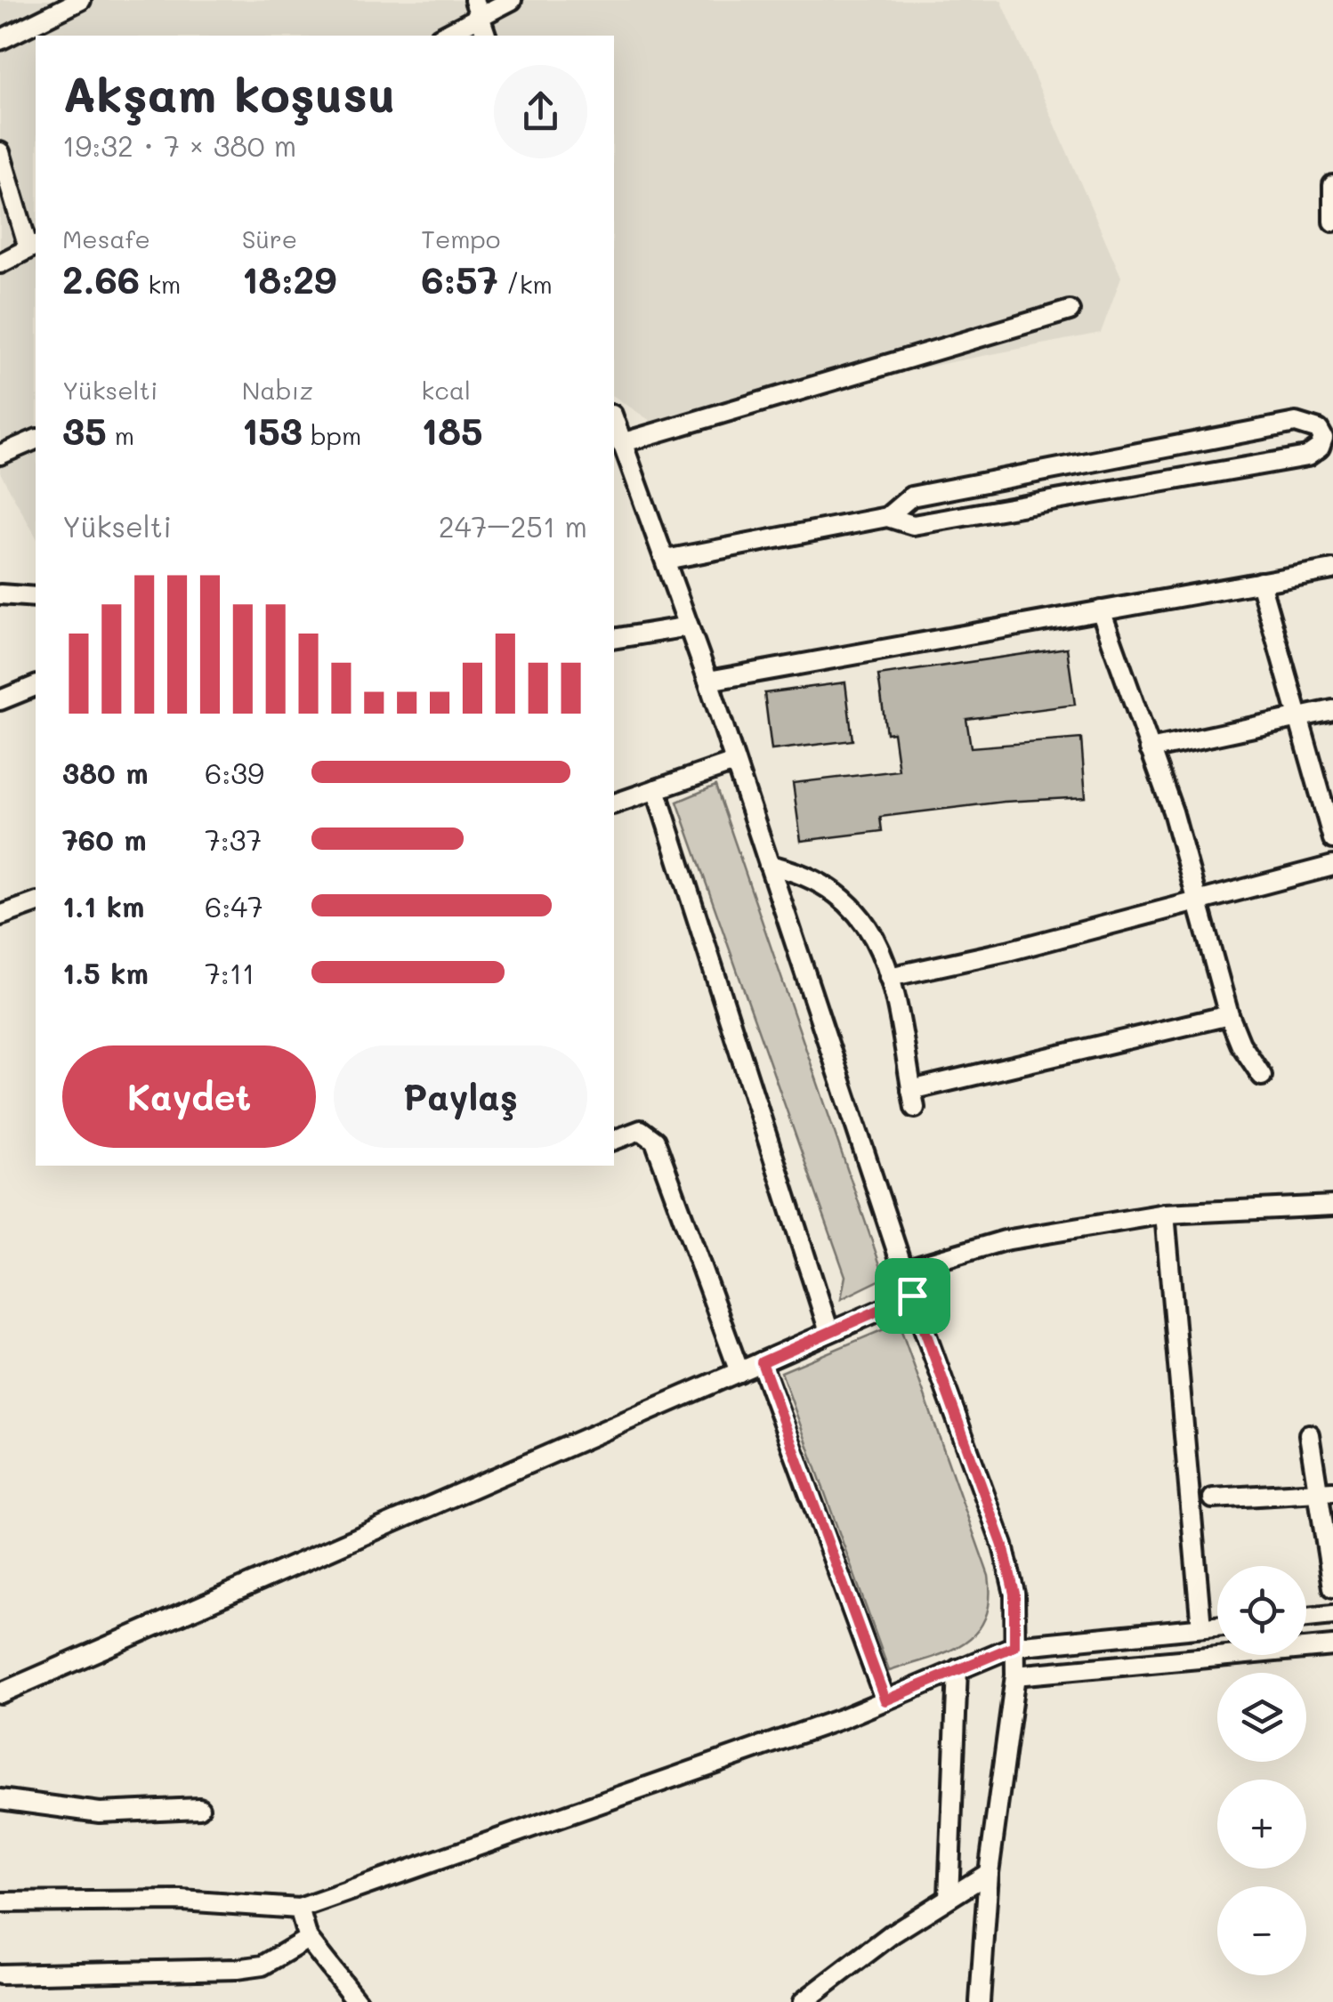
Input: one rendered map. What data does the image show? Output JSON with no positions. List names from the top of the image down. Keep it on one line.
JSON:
{"page":{"heading":["Akşam koşusu","19:32 · 7 × 380 m"],"stats":[["Mesafe","2.66 km"],["Süre","18:29"],["Tempo","6:57 /km"],["Yükselti","35 m"],["Nabız","153 bpm"],["kcal","185"]],"chart":["Yükselti","247–251 m"],"list":[{"name":"380 m","note":"6:39"},{"name":"760 m","note":"7:37"},{"name":"1.1 km","note":"6:47"},{"name":"1.5 km","note":"7:11"}],"buttons":["Kaydet","Paylaş"],"map_buttons":["+","−"]}}
